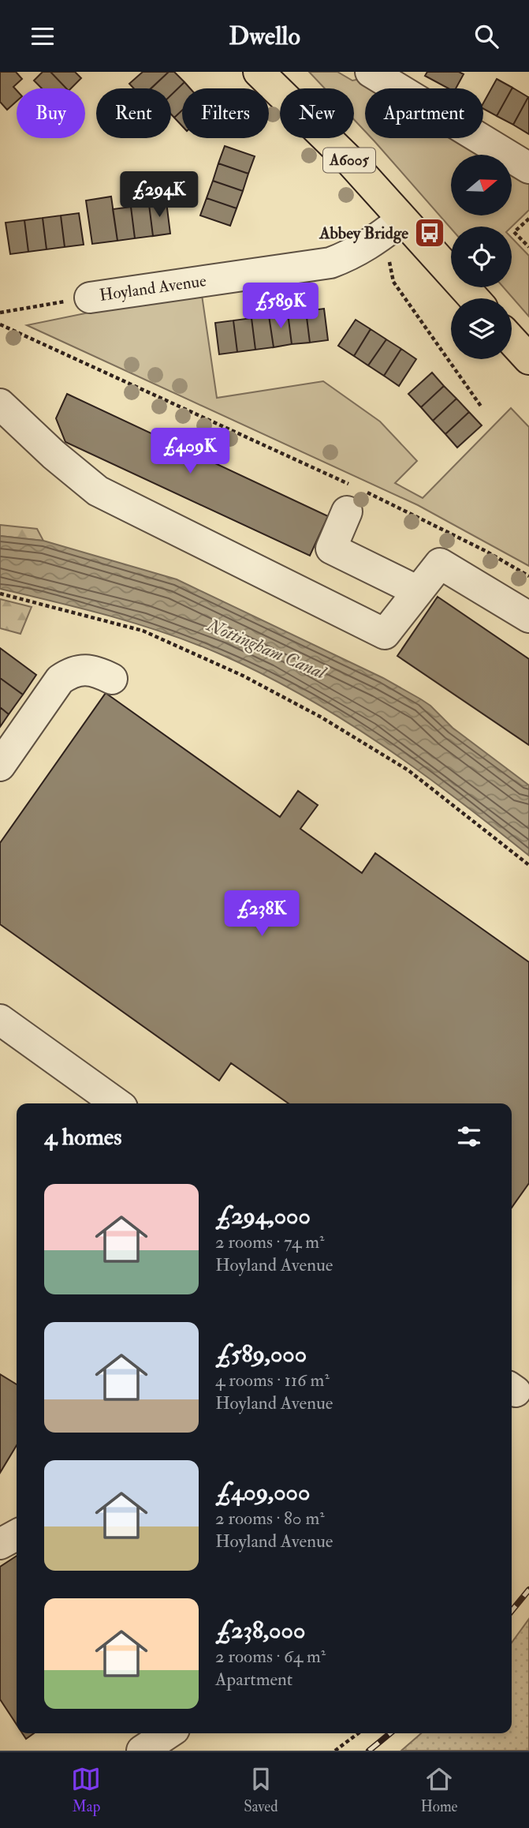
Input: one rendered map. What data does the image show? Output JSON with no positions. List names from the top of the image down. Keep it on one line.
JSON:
{"streets":{"main road":["A6005"],"street":["Hoyland Avenue"]},"crossings":[["A6005","Hoyland Avenue"]],"water":["Nottingham Canal"],"places":{"bus stop":["Abbey Bridge"]},"north":"right","page":{"header":"Dwello","chip":["Buy","Rent","Filters","New","Apartment"],"price":["£294K","£589K","£409K","£238K"],"heading":"4 homes","list":[{"name":"£294,000","note":"2 rooms · 74 m² · Hoyland Avenue"},{"name":"£589,000","note":"4 rooms · 116 m² · Hoyland Avenue"},{"name":"£409,000","note":"2 rooms · 80 m² · Hoyland Avenue"},{"name":"£238,000","note":"2 rooms · 64 m² · Apartment"}],"tabs":["Map","Saved","Home"]}}
